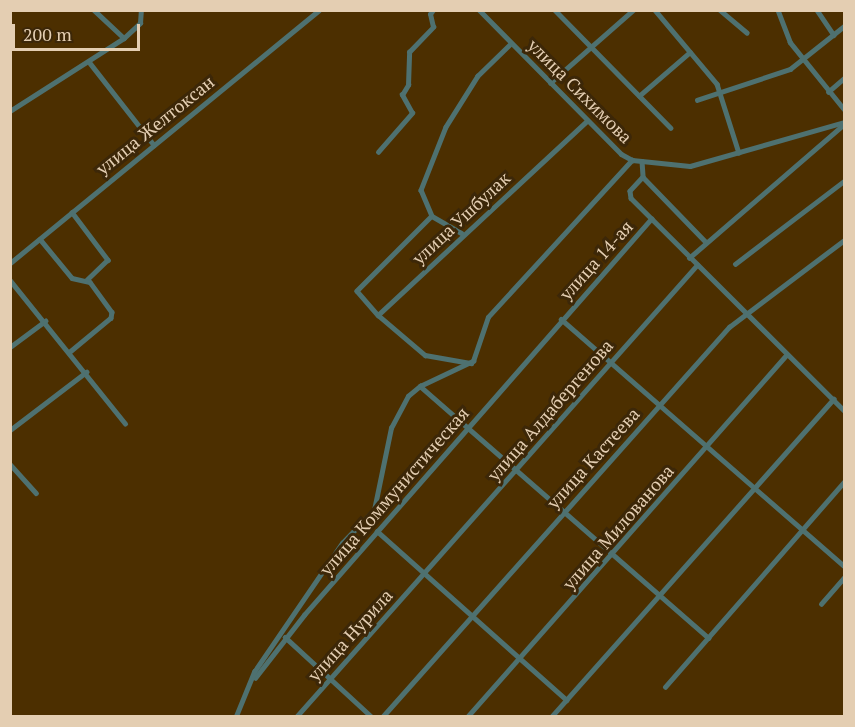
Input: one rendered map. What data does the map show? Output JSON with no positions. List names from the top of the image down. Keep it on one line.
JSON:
{"streets":{"street":["улица Сихимова","улица Желтоксан","улица Ушбулак","улица 14-ая","улица Алдабергенова","улица Кастеева","улица Коммунистическая","улица Милованова","улица Нурила"]},"crossings":[["улица Сихимова","улица Ушбулак"],["улица 14-ая","улица Коммунистическая"],["улица Алдабергенова","улица Нурила"]],"scale_bar":"200 m"}
